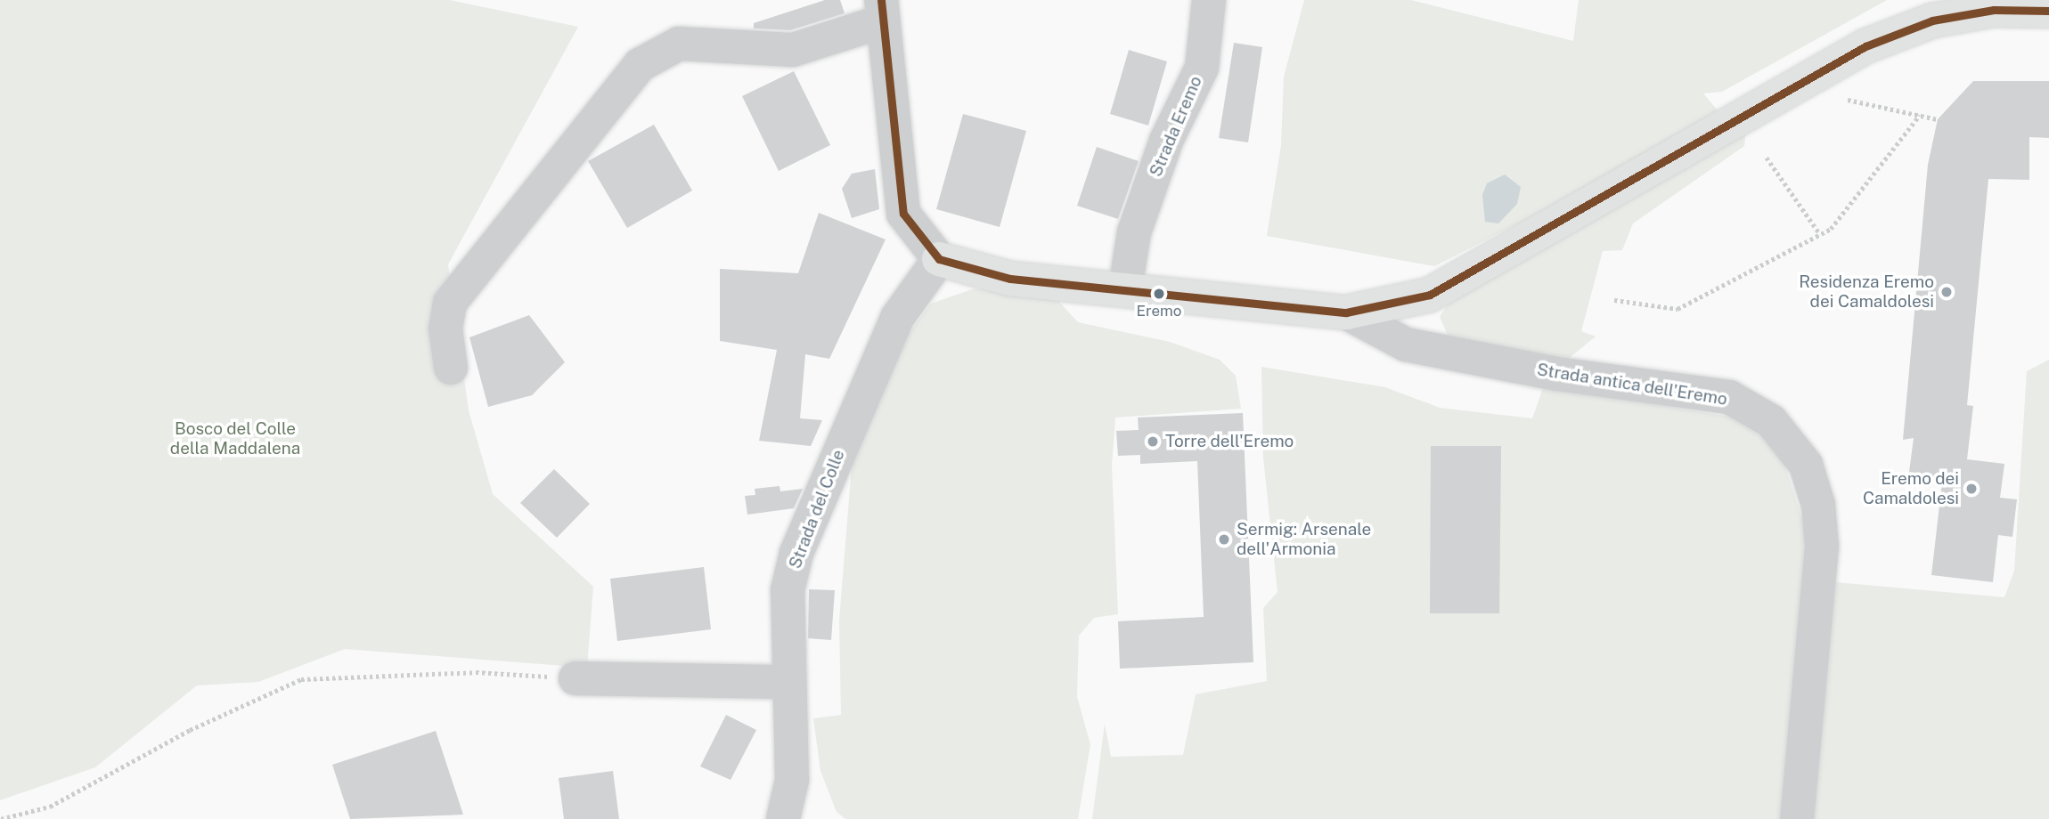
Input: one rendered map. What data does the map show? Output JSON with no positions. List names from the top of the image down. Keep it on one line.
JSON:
{"streets":{"street":["Strada Eremo","Strada antica dell'Eremo","Strada del Colle"]},"parks":["Bosco del Colle della Maddalena"],"places":["Residenza Eremo dei Camaldolesi","Eremo","Torre dell'Eremo","Eremo dei Camaldolesi","Sermig: Arsenale dell'Armonia"]}
